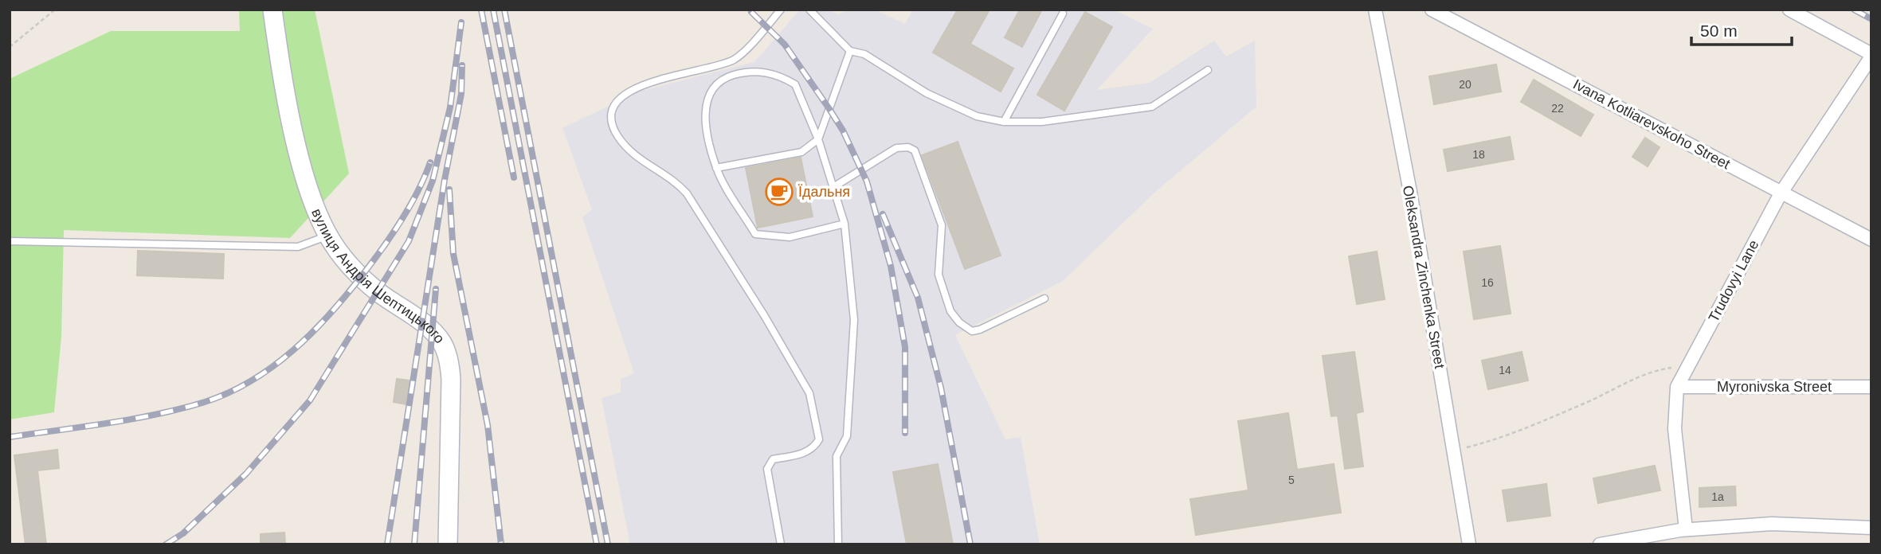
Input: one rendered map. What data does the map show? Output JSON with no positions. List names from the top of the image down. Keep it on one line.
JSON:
{"streets":{"main road":["вулиця Андрія Шептицького"],"street":["Ivana Kotliarevskoho Street","Oleksandra Zinchenka Street","Trudovyi Lane","Myronivska Street"]},"crossings":[["Ivana Kotliarevskoho Street","Trudovyi Lane"],["Trudovyi Lane","Myronivska Street"]],"places":{"cafe":["Їдальня"]},"house_numbers":["20","22","18","16","14","5","1а"],"scale_bar":"50 m"}
